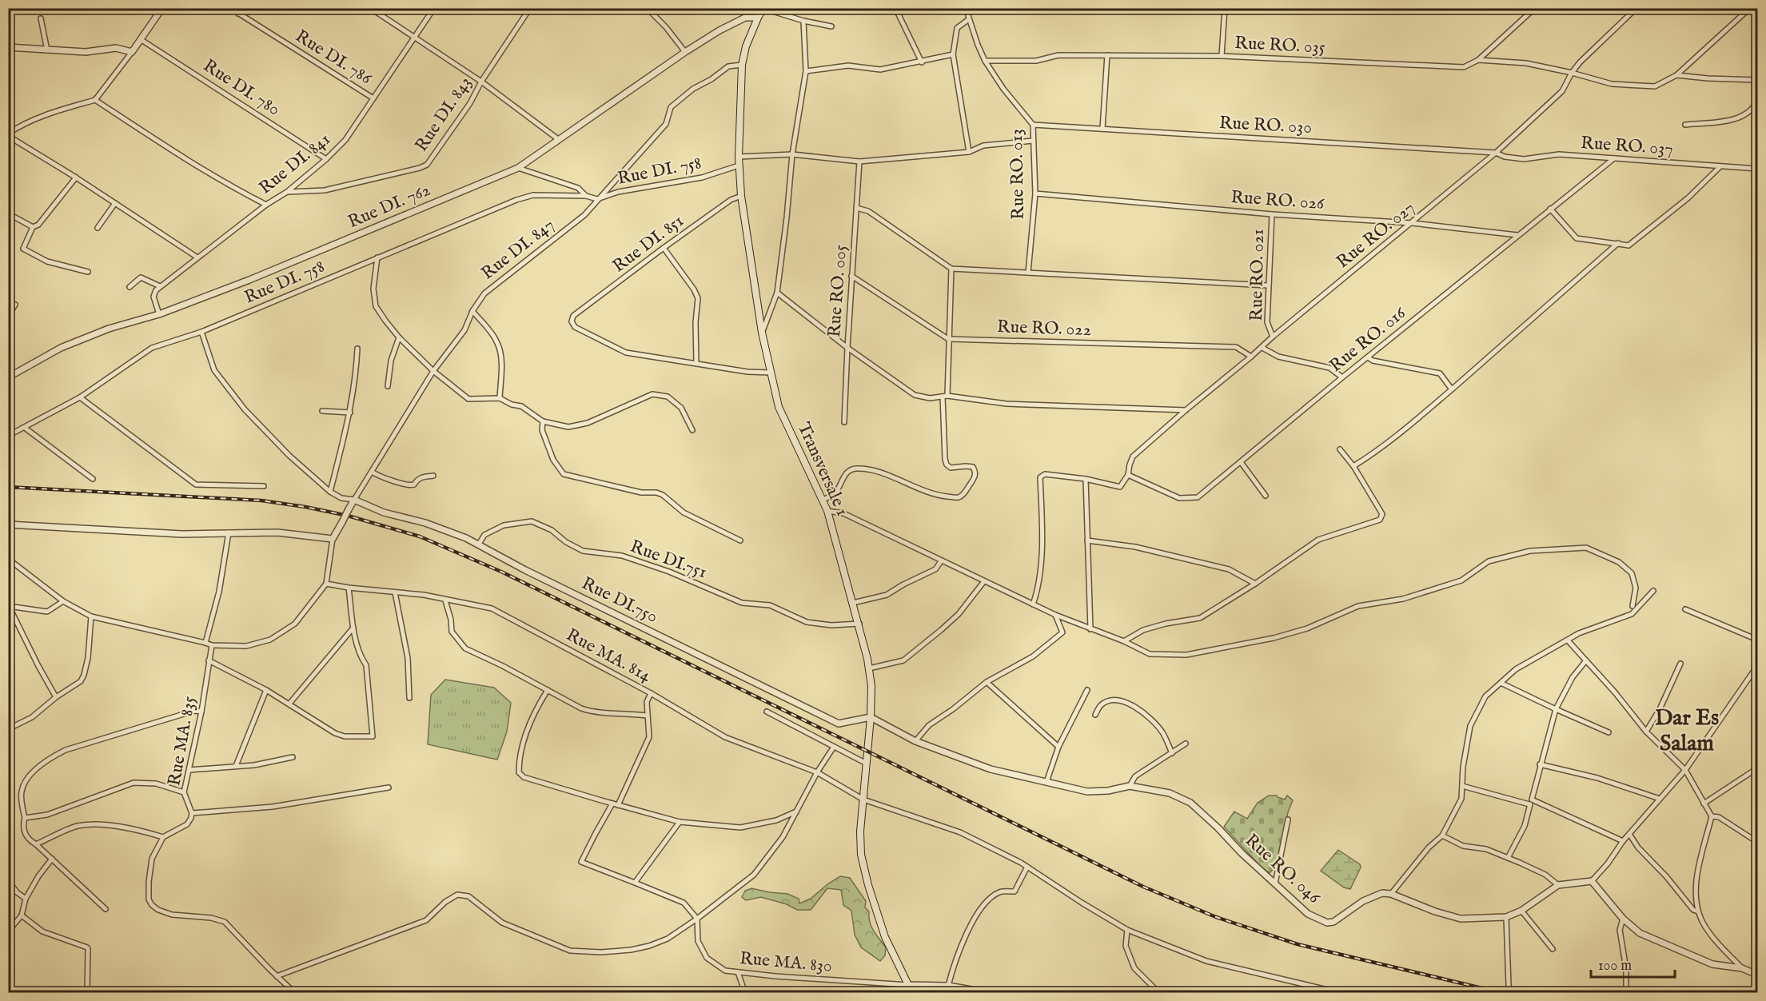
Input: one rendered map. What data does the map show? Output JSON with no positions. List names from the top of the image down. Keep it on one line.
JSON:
{"streets":{"main road":["Transversale 1"],"street":["Rue RO. 035","Rue DI. 786","Rue DI. 780","Rue DI. 843","Rue RO. 030","Rue RO. 037","Rue DI. 841","Rue DI. 758","Rue RO. 013","Rue RO. 026","Rue DI. 762","Rue RO. 027","Rue DI. 851","Rue DI. 847","Rue RO. 021","Rue RO. 005","Rue RO. 022","Rue RO. 016","Rue DI.751","Rue DI.750","Rue MA. 814","Rue MA. 835","Rue RO. 046","Rue MA. 830"]},"crossings":[["Rue RO. 035","Rue RO. 013"],["Rue RO. 035","Rue RO. 027"],["Rue DI. 786","Rue DI. 841"],["Rue DI. 780","Rue DI. 841"],["Rue DI. 843","Rue DI. 841"],["Rue RO. 030","Rue RO. 037"],["Rue RO. 030","Rue RO. 013"],["Rue RO. 030","Rue RO. 027"],["Rue RO. 037","Rue RO. 027"],["Rue RO. 037","Rue RO. 016"],["Rue DI. 758","Rue DI. 762"],["Rue DI. 758","Rue DI. 847"],["Rue DI. 758","Transversale 1"],["Rue RO. 013","Rue RO. 026"],["Rue RO. 026","Rue RO. 027"],["Rue RO. 026","Rue RO. 021"],["Rue RO. 026","Rue RO. 016"],["Rue DI. 762","Transversale 1"],["Rue RO. 027","Rue RO. 021"],["Rue RO. 027","Rue RO. 022"],["Rue RO. 027","Rue RO. 016"],["Rue DI. 851","Transversale 1"],["Rue DI. 847","Transversale 1"],["Rue DI. 847","Rue DI.750"],["Transversale 1","Rue DI.751"],["Transversale 1","Rue DI.750"],["Transversale 1","Rue MA. 814"],["Transversale 1","Rue RO. 046"],["Transversale 1","Rue MA. 830"],["Rue DI.751","Rue DI.750"],["Rue DI.750","Rue RO. 046"]],"districts":["Dar Es Salam"],"scale_bar":"100 m"}
